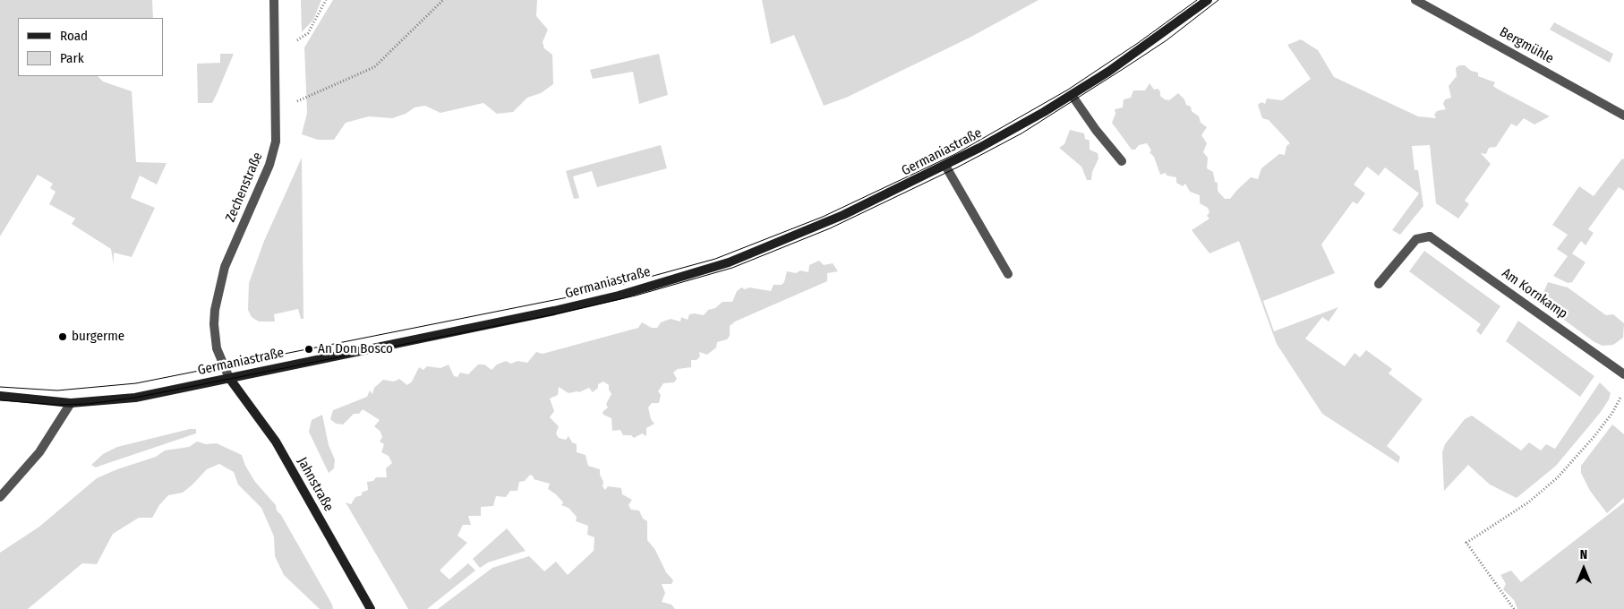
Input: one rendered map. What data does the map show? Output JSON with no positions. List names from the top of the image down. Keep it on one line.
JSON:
{"streets":{"main road":["Germaniastraße","Jahnstraße"],"street":["Bergmühle","Zechenstraße","Am Kornkamp"]},"crossings":[["Germaniastraße","Zechenstraße"],["Germaniastraße","Jahnstraße"],["Zechenstraße","Jahnstraße"]],"places":["burgerme","An Don Bosco"],"legend":["Road","Park"],"north":"top"}
